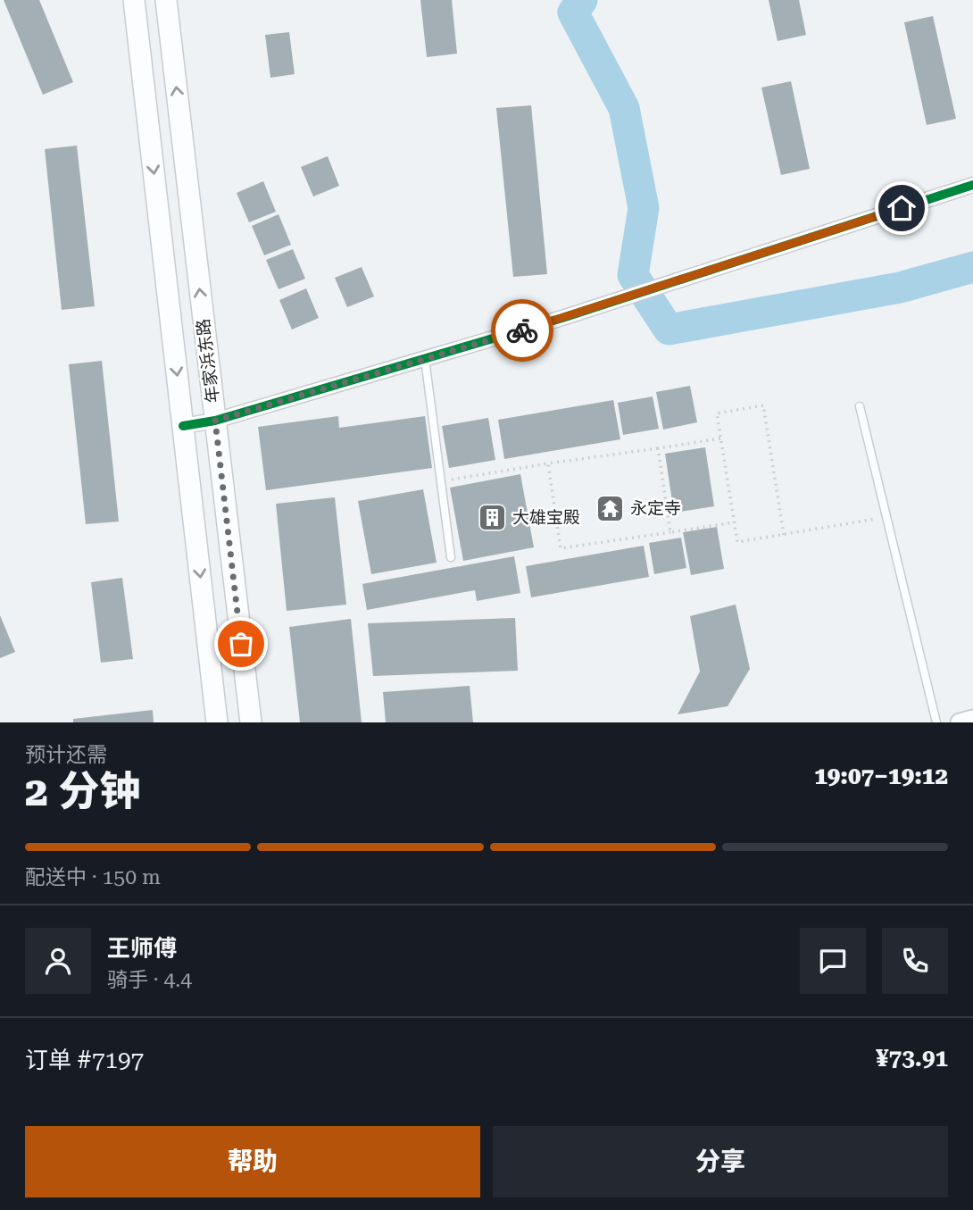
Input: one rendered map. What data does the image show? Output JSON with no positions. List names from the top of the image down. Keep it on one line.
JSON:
{"streets":{"main road":["年家浜东路"]},"places":{"temple":["永定寺"],"building":["大雄宝殿"]},"page":{"heading":["2 分钟","预计还需","19:07–19:12"],"panel":["王师傅","骑手 · 4.4","订单 #7197","¥73.91"],"bar":"配送中 · 150 m","buttons":["帮助","分享"]}}
